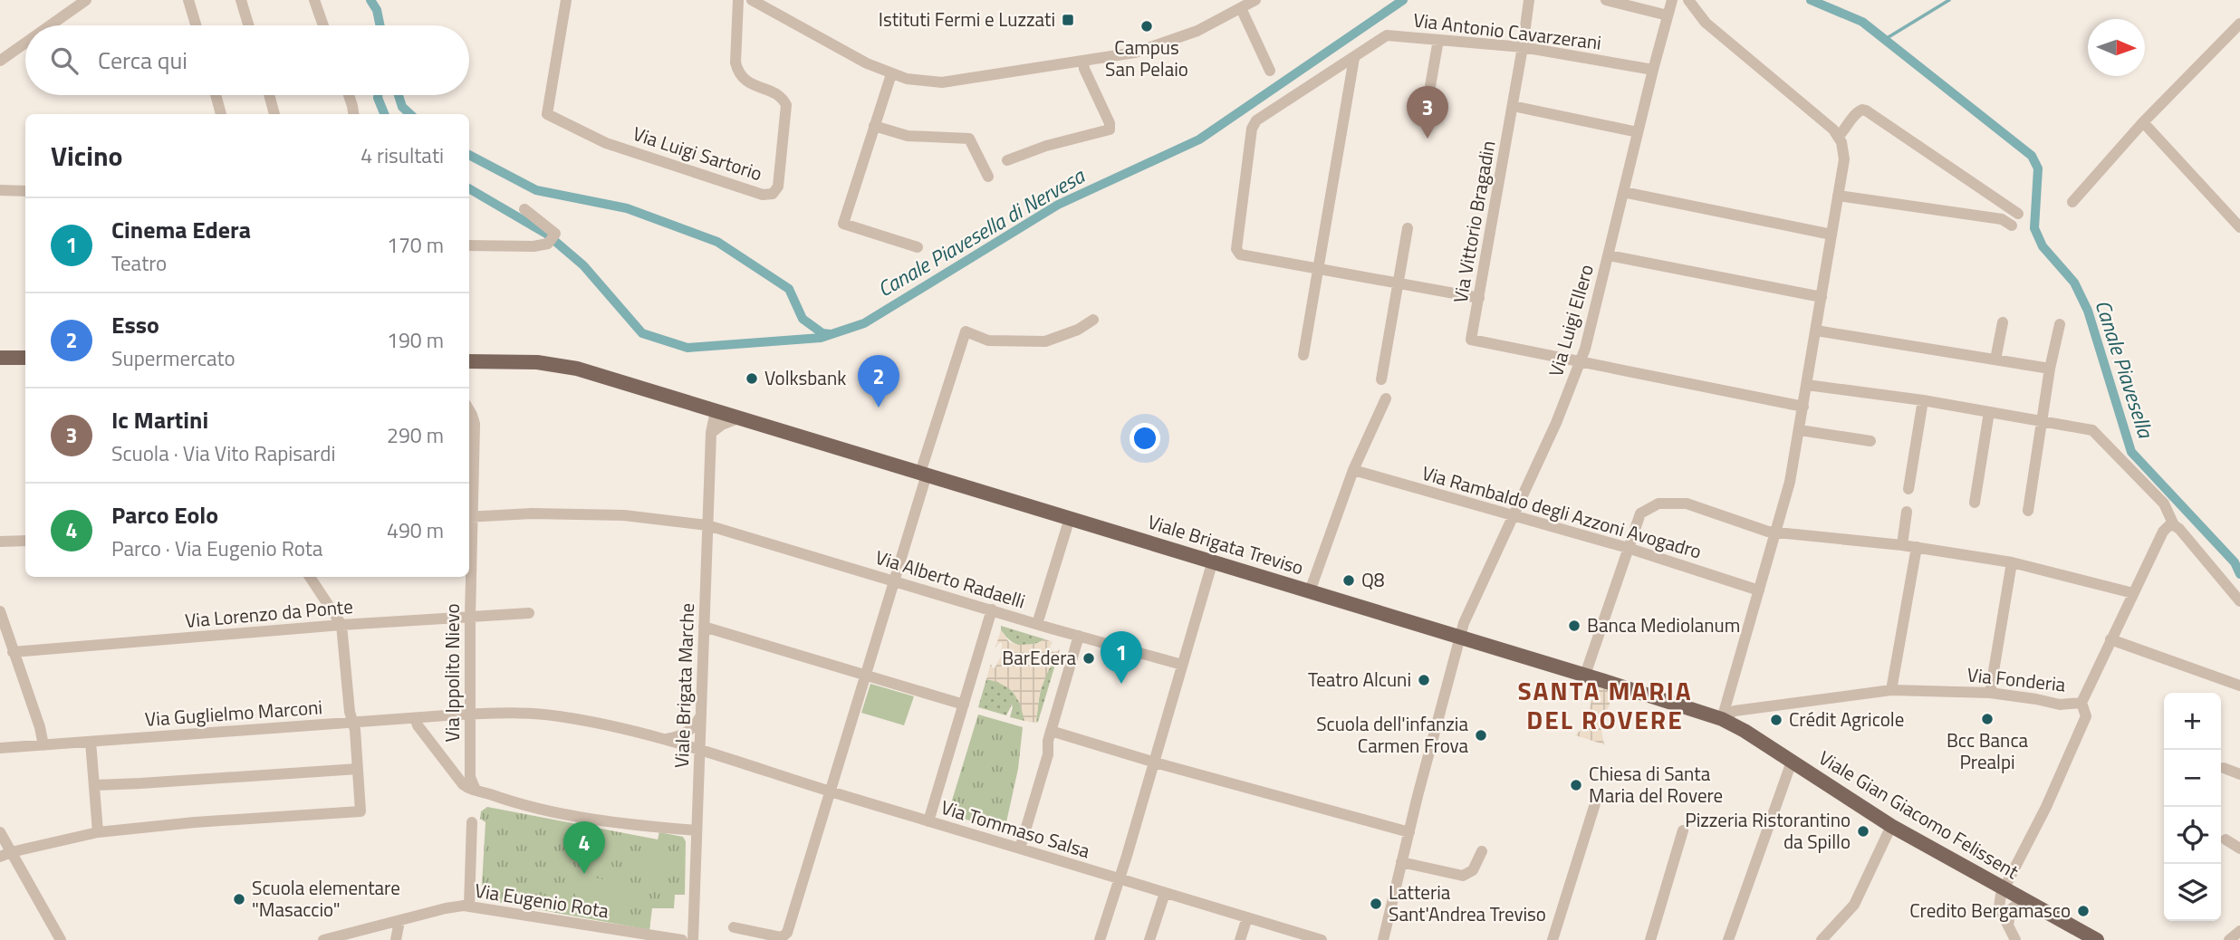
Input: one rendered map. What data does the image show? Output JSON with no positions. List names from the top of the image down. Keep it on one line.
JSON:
{"streets":{"main road":["Viale Brigata Treviso","Viale Gian Giacomo Felissent"],"street":["Via Antonio Cavarzerani","Via Luigi Sartorio","Via Vittorio Bragadin","Via Luigi Ellero","Via Rambaldo degli Azzoni Avogadro","Via Alberto Radaelli","Via Lorenzo da Ponte","Via Ippolito Nievo","Via Fonderia","Viale Brigata Marche","Via Guglielmo Marconi","Via Tommaso Salsa","Via Eugenio Rota"]},"crossings":[["Via Antonio Cavarzerani","Via Vittorio Bragadin"],["Via Antonio Cavarzerani","Via Luigi Ellero"],["Via Vittorio Bragadin","Via Luigi Ellero"],["Via Luigi Ellero","Via Rambaldo degli Azzoni Avogadro"],["Via Luigi Ellero","Viale Brigata Treviso"],["Viale Brigata Treviso","Via Fonderia"],["Viale Brigata Treviso","Viale Brigata Marche"],["Viale Brigata Treviso","Viale Gian Giacomo Felissent"],["Via Alberto Radaelli","Viale Brigata Marche"],["Via Lorenzo da Ponte","Via Ippolito Nievo"],["Via Ippolito Nievo","Via Guglielmo Marconi"],["Via Fonderia","Viale Gian Giacomo Felissent"],["Viale Brigata Marche","Via Tommaso Salsa"],["Via Guglielmo Marconi","Via Tommaso Salsa"]],"districts":["SANTA MARIA DEL ROVERE"],"water":["Canale Piavesella di Nervesa","Canale Piavesella"],"places":{"transit":["Istituti Fermi e Luzzati"],"other":["Campus San Pelaio","Volksbank","Q8","Banca Mediolanum","BarEdera","Teatro Alcuni","Bcc Banca Prealpi","Crédit Agricole","Scuola dell'infanzia Carmen Frova","Chiesa di Santa Maria del Rovere","Pizzeria Ristorantino da Spillo","Scuola elementare \"Masaccio\"","Latteria Sant'Andrea Treviso","Credito Bergamasco"]},"north":"right","page":{"search":"Cerca qui","pins":["3","2","1","4"],"heading":["Vicino","4 risultati"],"list":[{"mark":"1","name":"Cinema Edera","note":"Teatro","value":"170 m"},{"mark":"2","name":"Esso","note":"Supermercato","value":"190 m"},{"mark":"3","name":"Ic Martini","note":"Scuola · Via Vito Rapisardi","value":"290 m"},{"mark":"4","name":"Parco Eolo","note":"Parco · Via Eugenio Rota","value":"490 m"}],"map_buttons":["+","−"]}}
